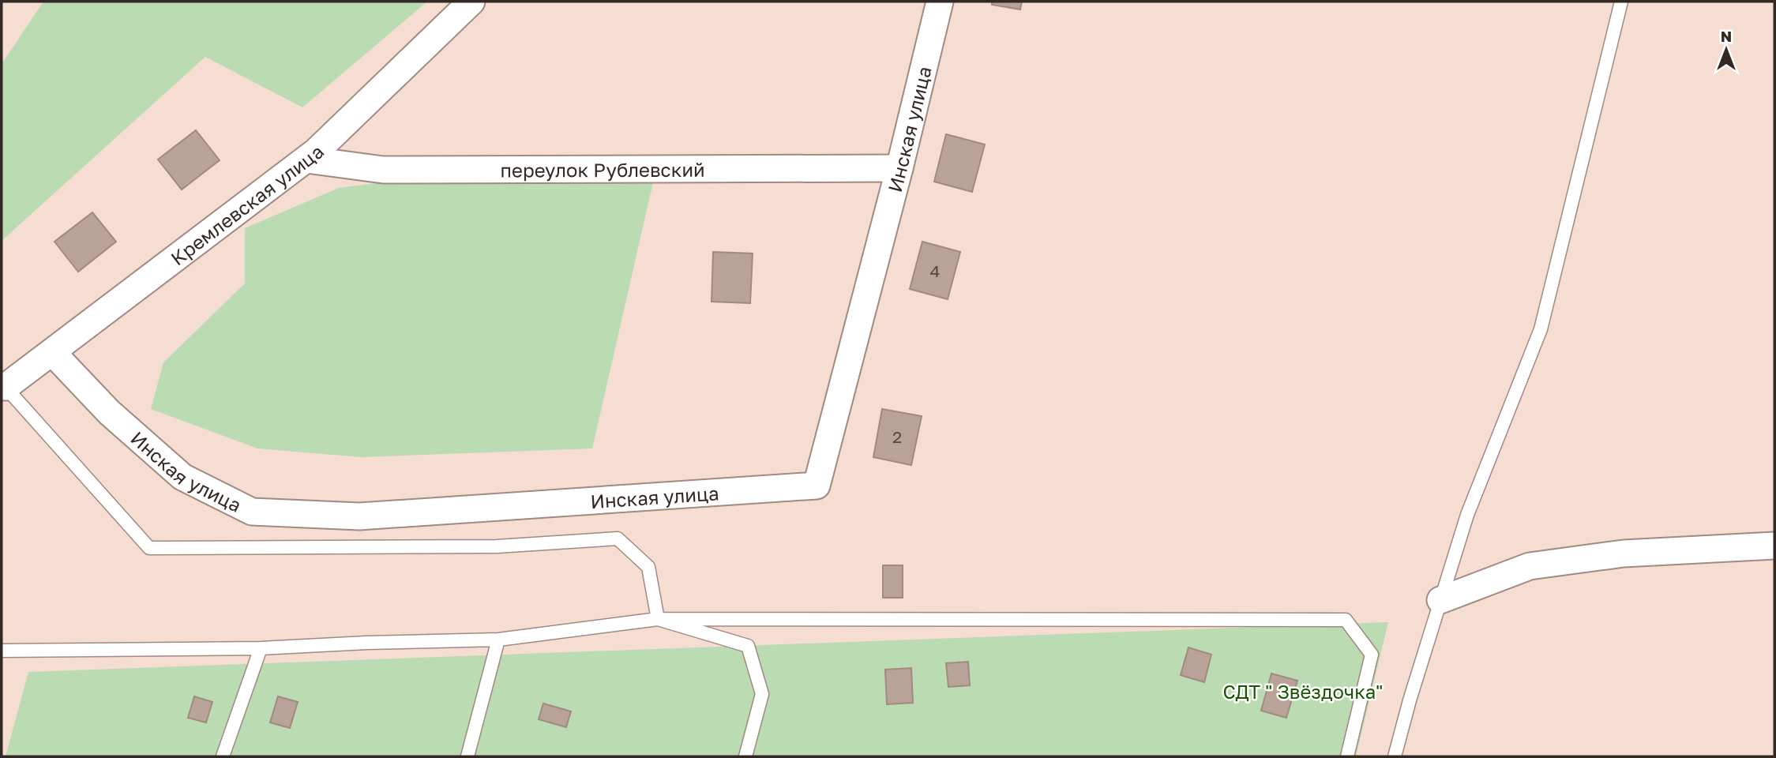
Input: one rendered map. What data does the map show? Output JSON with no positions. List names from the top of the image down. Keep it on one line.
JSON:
{"streets":{"street":["Инская улица","переулок Рублевский","Кремлевская улица"]},"crossings":[["Инская улица","переулок Рублевский"],["Инская улица","Кремлевская улица"],["переулок Рублевский","Кремлевская улица"]],"parks":["СДТ \" Звёздочка\""],"house_numbers":["4","2"],"north":"top"}
